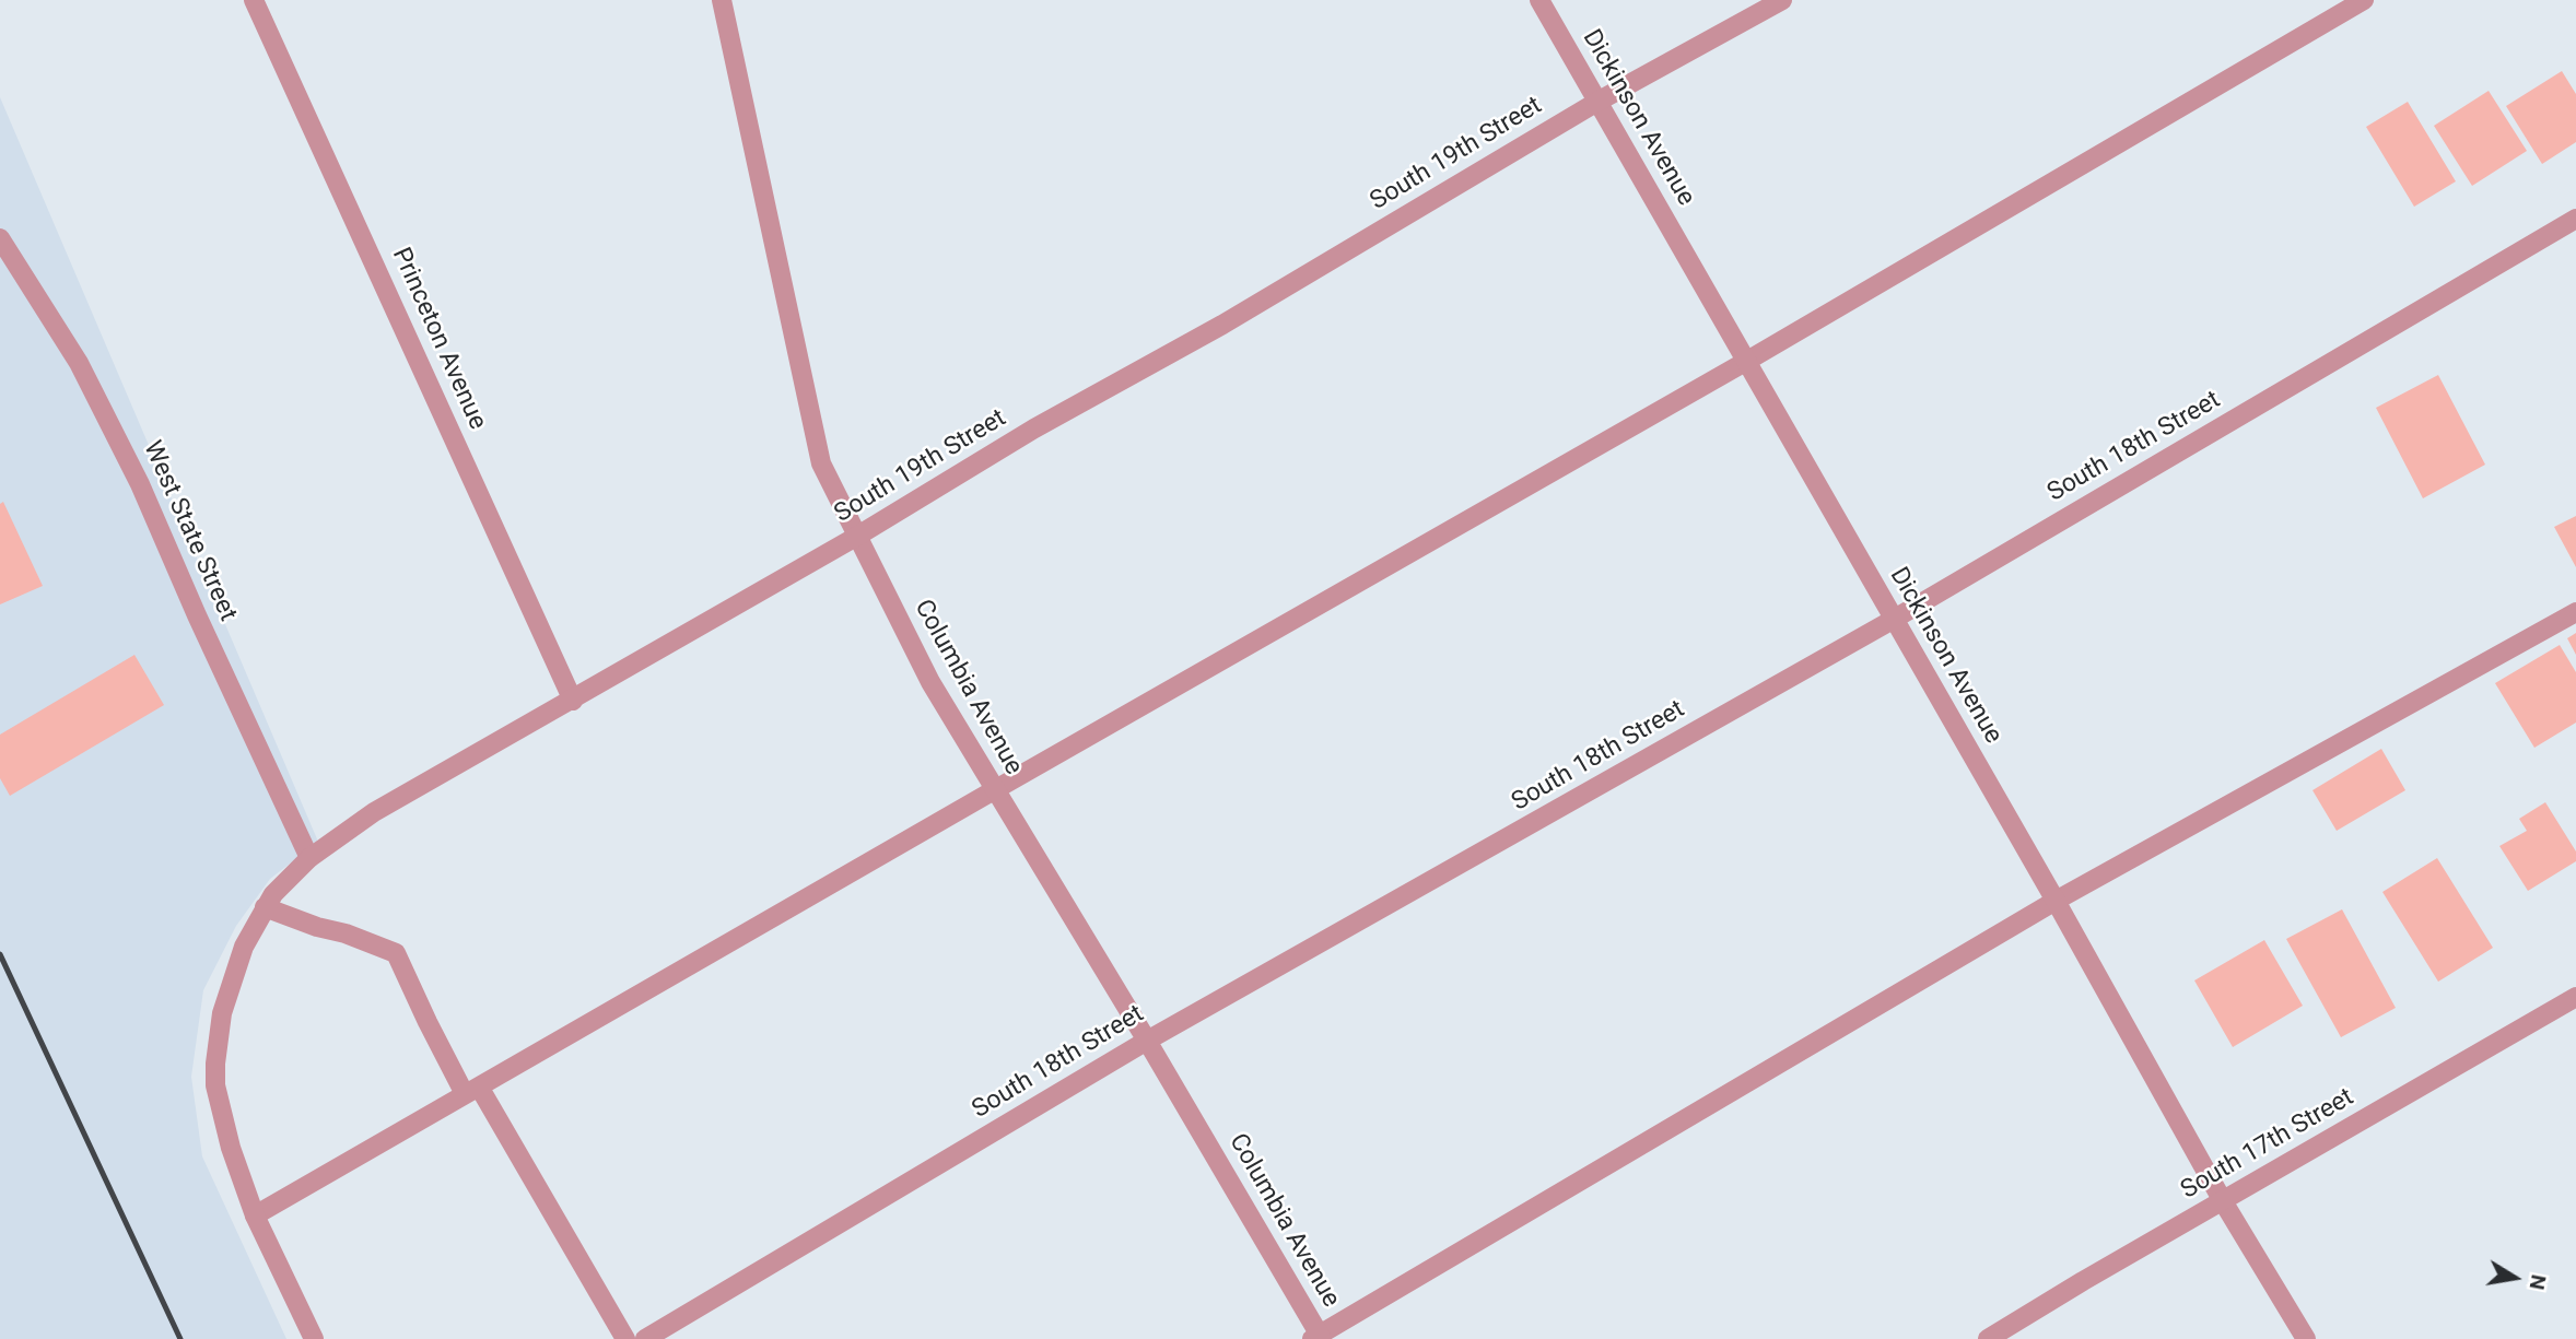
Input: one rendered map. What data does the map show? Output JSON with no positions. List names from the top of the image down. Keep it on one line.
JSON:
{"streets":{"street":["Dickinson Avenue","South 19th Street","Princeton Avenue","South 18th Street","West State Street","Columbia Avenue","South 17th Street"]},"crossings":[["Dickinson Avenue","South 19th Street"],["Dickinson Avenue","South 18th Street"],["Dickinson Avenue","South 17th Street"],["South 19th Street","Princeton Avenue"],["South 19th Street","West State Street"],["South 19th Street","Columbia Avenue"],["South 18th Street","Columbia Avenue"]],"north":"right"}
